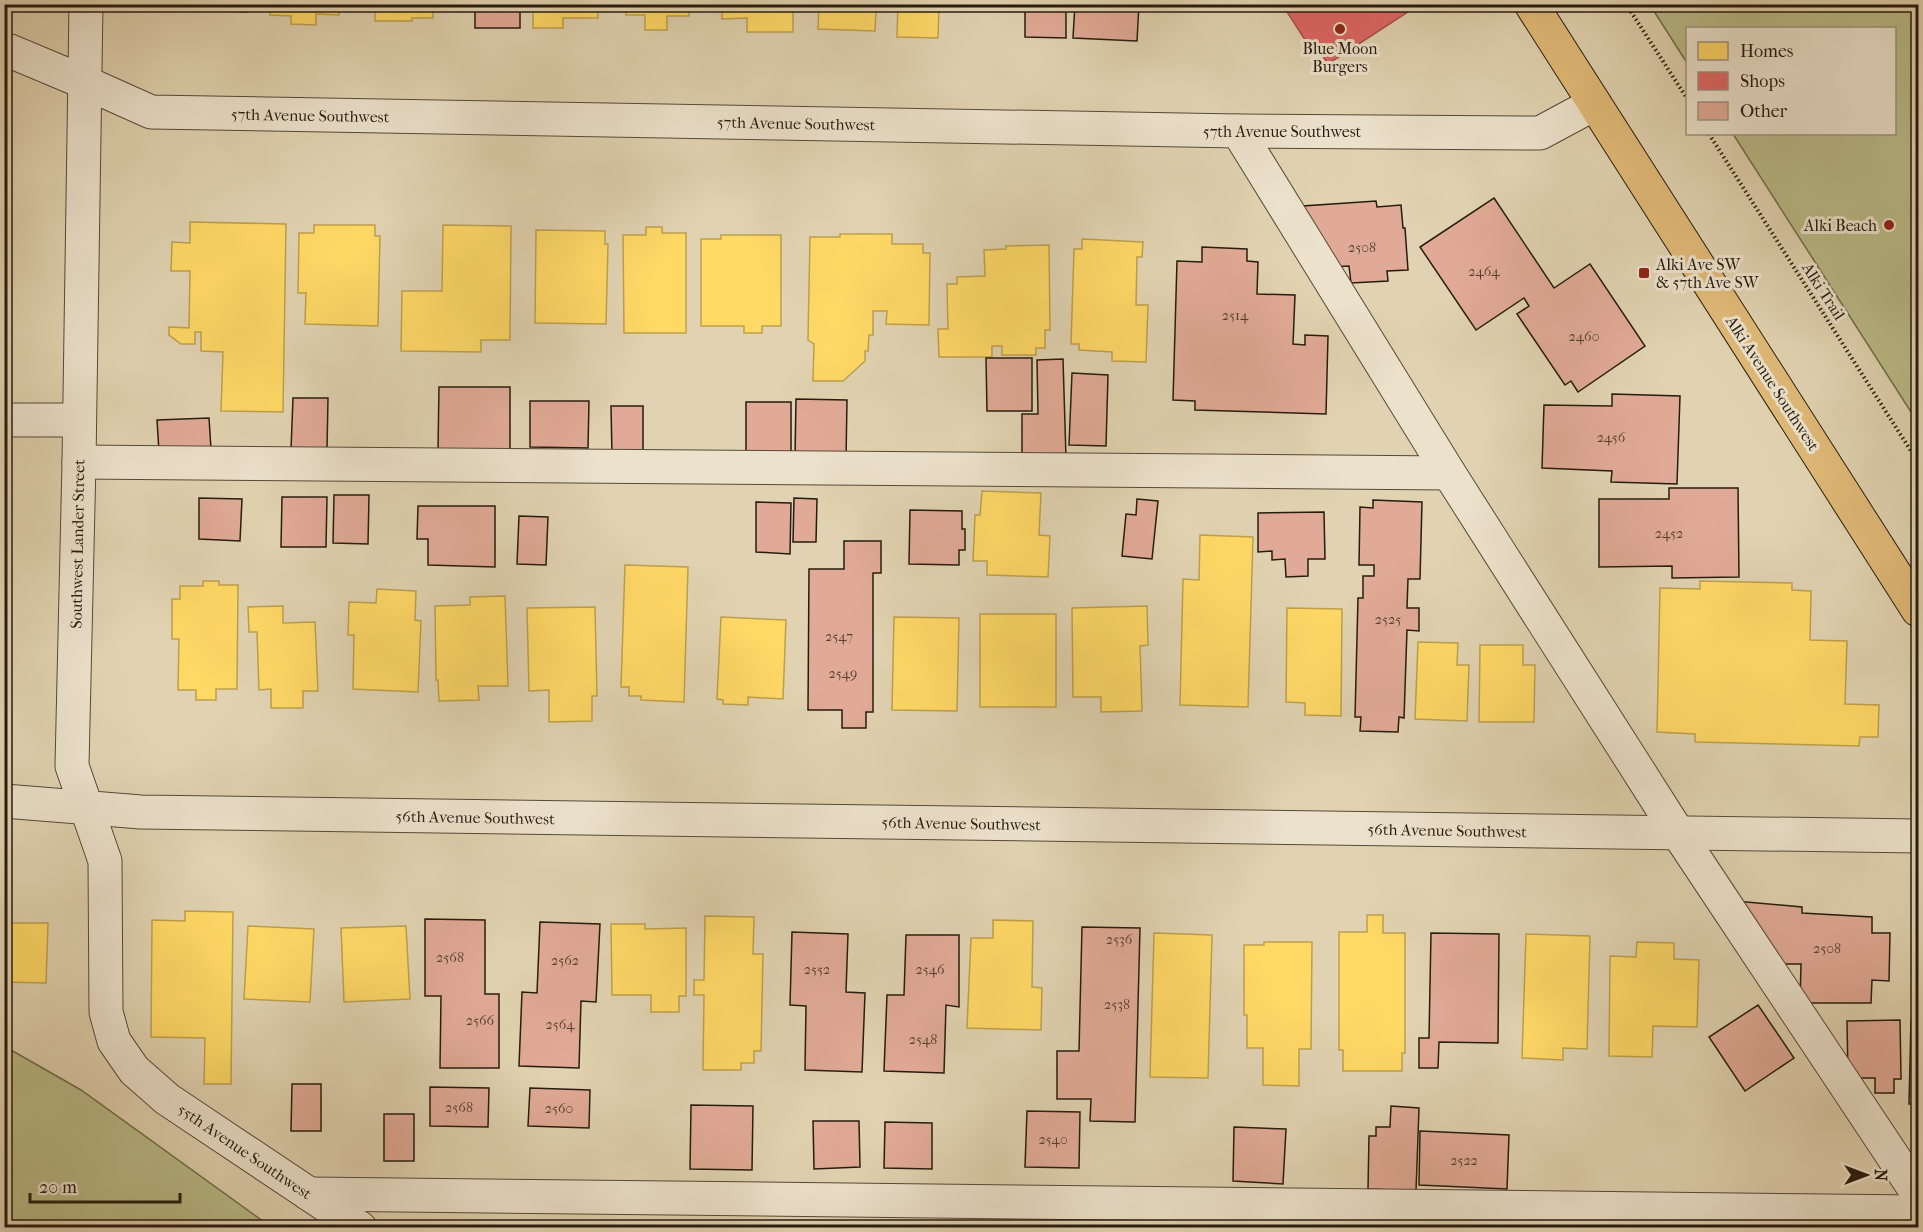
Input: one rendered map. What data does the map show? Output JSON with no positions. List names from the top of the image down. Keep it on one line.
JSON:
{"streets":{"main road":["Alki Avenue Southwest"],"street":["57th Avenue Southwest","Southwest Lander Street","56th Avenue Southwest","55th Avenue Southwest"],"path":["Alki Trail"]},"crossings":[["57th Avenue Southwest","Alki Avenue Southwest"],["57th Avenue Southwest","Southwest Lander Street"],["Southwest Lander Street","56th Avenue Southwest"],["Southwest Lander Street","55th Avenue Southwest"]],"places":{"other":["Blue Moon Burgers","Alki Beach"],"transit":["Alki Ave SW & 57th Ave SW"]},"house_numbers":["2508","2464","2514","2460","2456","2452","2525","2547","2549","2536","2508","2568","2562","2552","2546","2538","2566","2564","2548","2568","2560","2540","2522"],"legend":["Homes","Shops","Other"],"scale_bar":"20 m","north":"right"}
